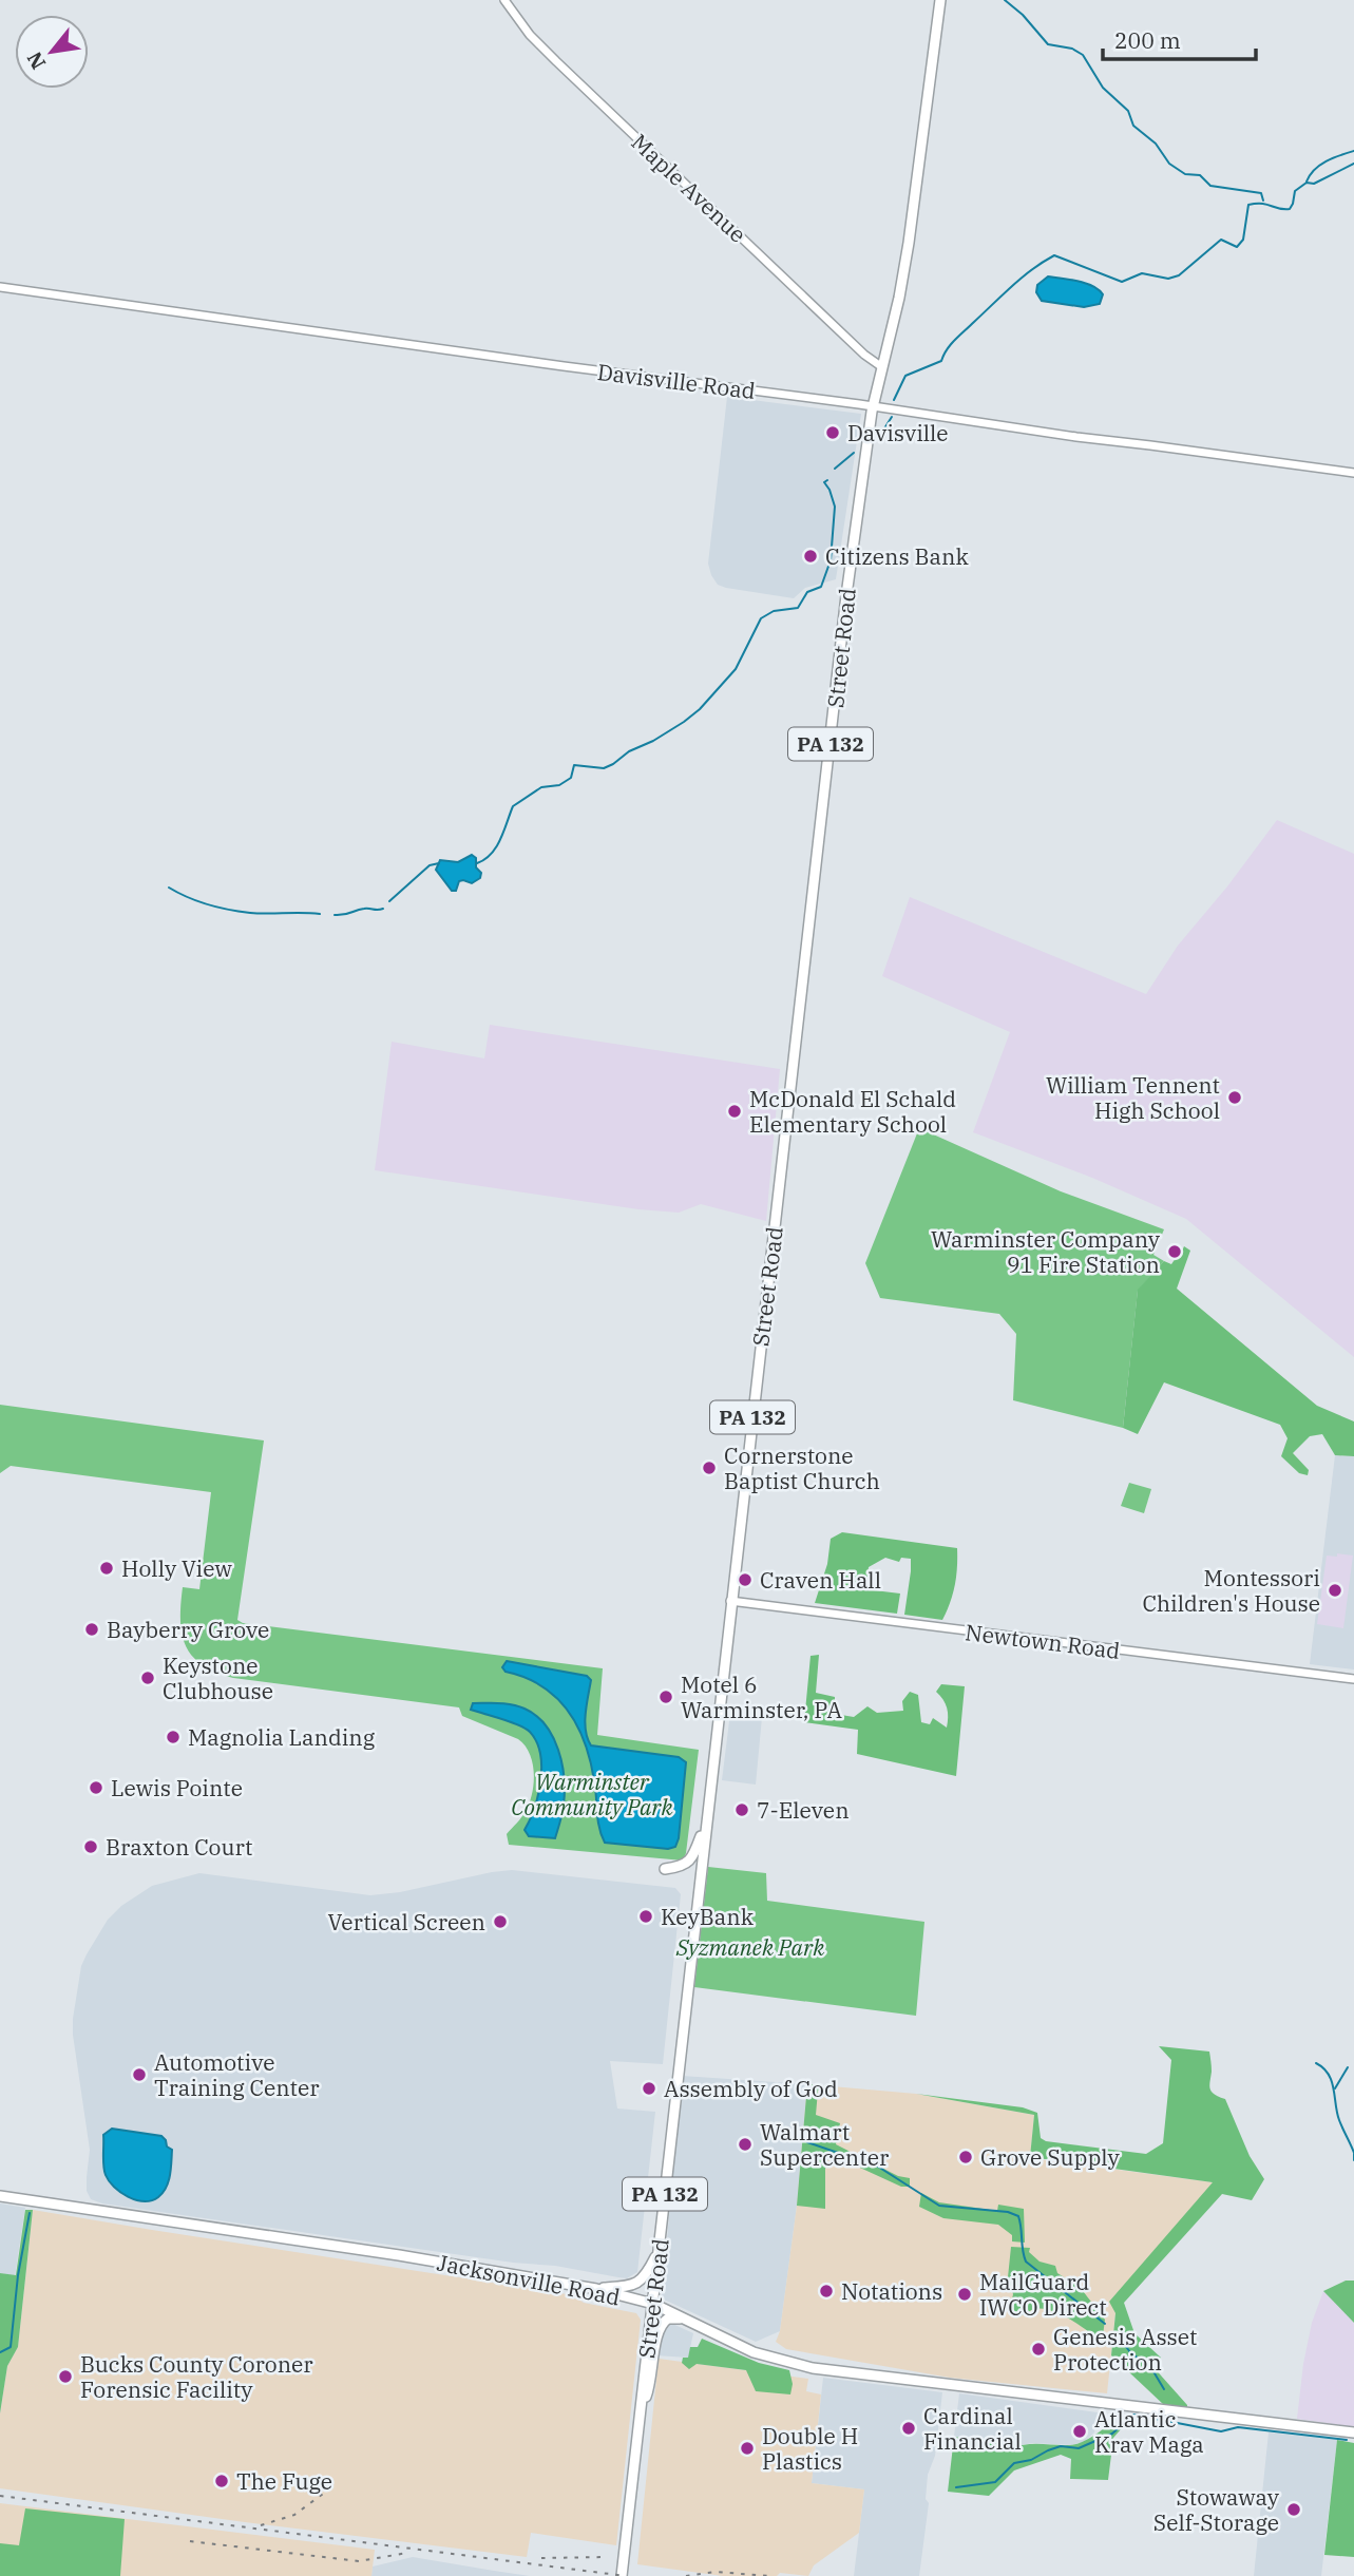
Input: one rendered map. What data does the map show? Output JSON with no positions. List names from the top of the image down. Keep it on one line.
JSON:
{"streets":{"main road":["Street Road","PA 132","Jacksonville Road"],"street":["Maple Avenue","Davisville Road","Newtown Road"]},"crossings":[["Maple Avenue","Street Road"],["Davisville Road","Street Road"],["Street Road","Newtown Road"],["Street Road","Jacksonville Road"]],"parks":["Warminster Community Park","Syzmanek Park"],"places":["Davisville","Citizens Bank","William Tennent High School","McDonald El Schald Elementary School","Warminster Company 91 Fire Station","Cornerstone Baptist Church","Holly View","Craven Hall","Montessori Children's House","Bayberry Grove","Keystone Clubhouse","Motel 6 Warminster, PA","Magnolia Landing","Lewis Pointe","7-Eleven","Braxton Court","KeyBank","Vertical Screen","Automotive Training Center","Assembly of God","Walmart Supercenter","Grove Supply","Notations","MailGuard IWCO Direct","Genesis Asset Protection","Bucks County Coroner Forensic Facility","Cardinal Financial","Atlantic Krav Maga","Double H Plastics","The Fuge","Stowaway Self-Storage"],"scale_bar":"200 m","north":"bottom left"}
